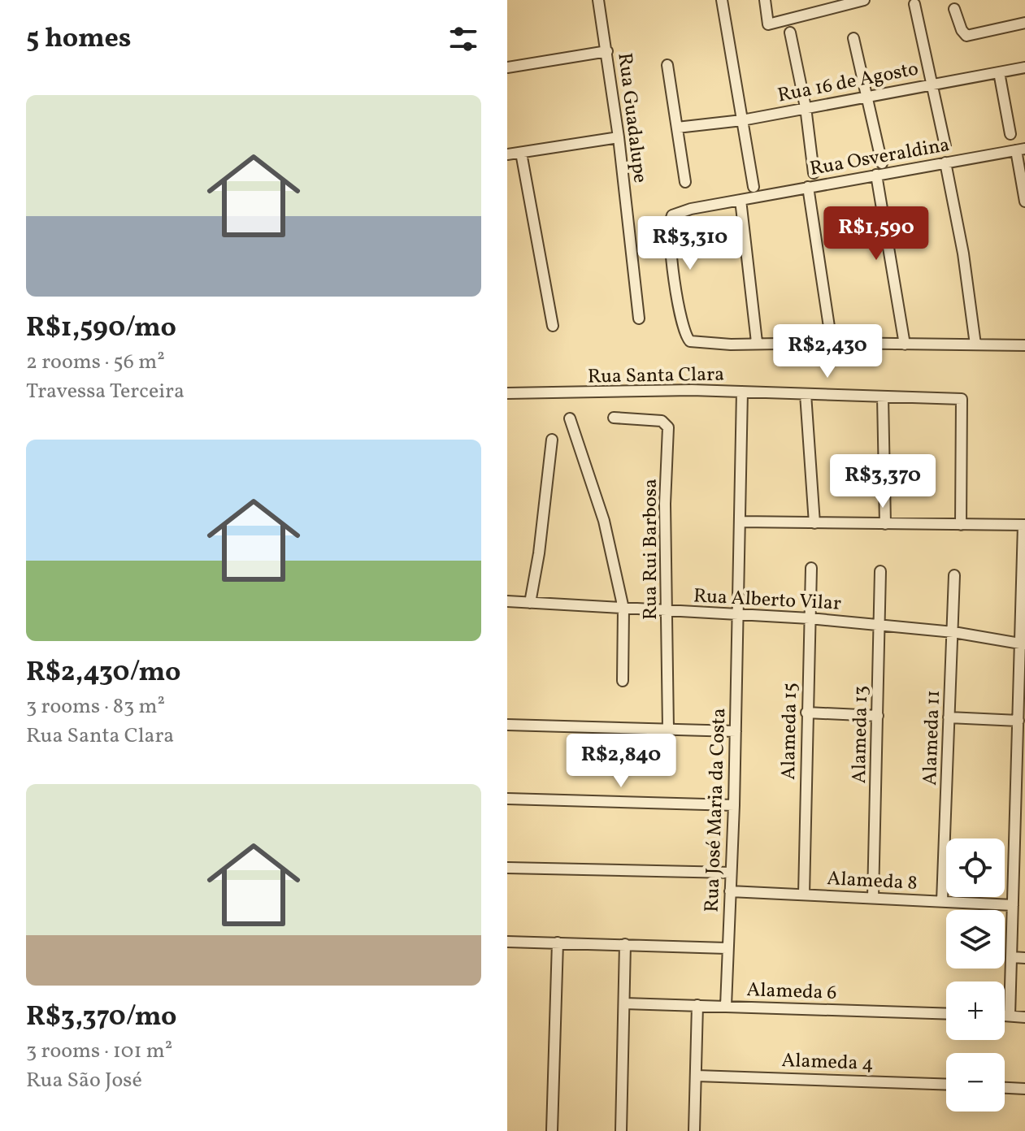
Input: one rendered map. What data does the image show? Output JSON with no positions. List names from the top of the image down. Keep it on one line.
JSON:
{"streets":{"street":["Rua 16 de Agosto","Rua Guadalupe","Rua Osveraldina","Rua Santa Clara","Rua Rui Barbosa","Rua Alberto Vilar","Alameda 15","Alameda 13","Alameda 11","Rua José Maria da Costa","Alameda 8","Alameda 6","Alameda 4"]},"crossings":[["Rua Osveraldina","Rua Santa Clara"],["Rua Santa Clara","Rua José Maria da Costa"],["Rua Rui Barbosa","Rua Alberto Vilar"],["Rua Alberto Vilar","Alameda 15"],["Rua Alberto Vilar","Alameda 13"],["Rua Alberto Vilar","Alameda 11"],["Rua Alberto Vilar","Rua José Maria da Costa"],["Alameda 15","Alameda 8"],["Alameda 13","Alameda 8"],["Alameda 11","Alameda 8"],["Rua José Maria da Costa","Alameda 8"],["Rua José Maria da Costa","Alameda 6"]],"page":{"heading":"5 homes","list":[{"name":"R$1,590/mo","note":"2 rooms · 56 m² · Travessa Terceira"},{"name":"R$2,430/mo","note":"3 rooms · 83 m² · Rua Santa Clara"},{"name":"R$3,370/mo","note":"3 rooms · 101 m² · Rua São José"}],"price":["R$1,590","R$3,310","R$2,430","R$3,370","R$2,840"],"map_buttons":["+","−"]}}
